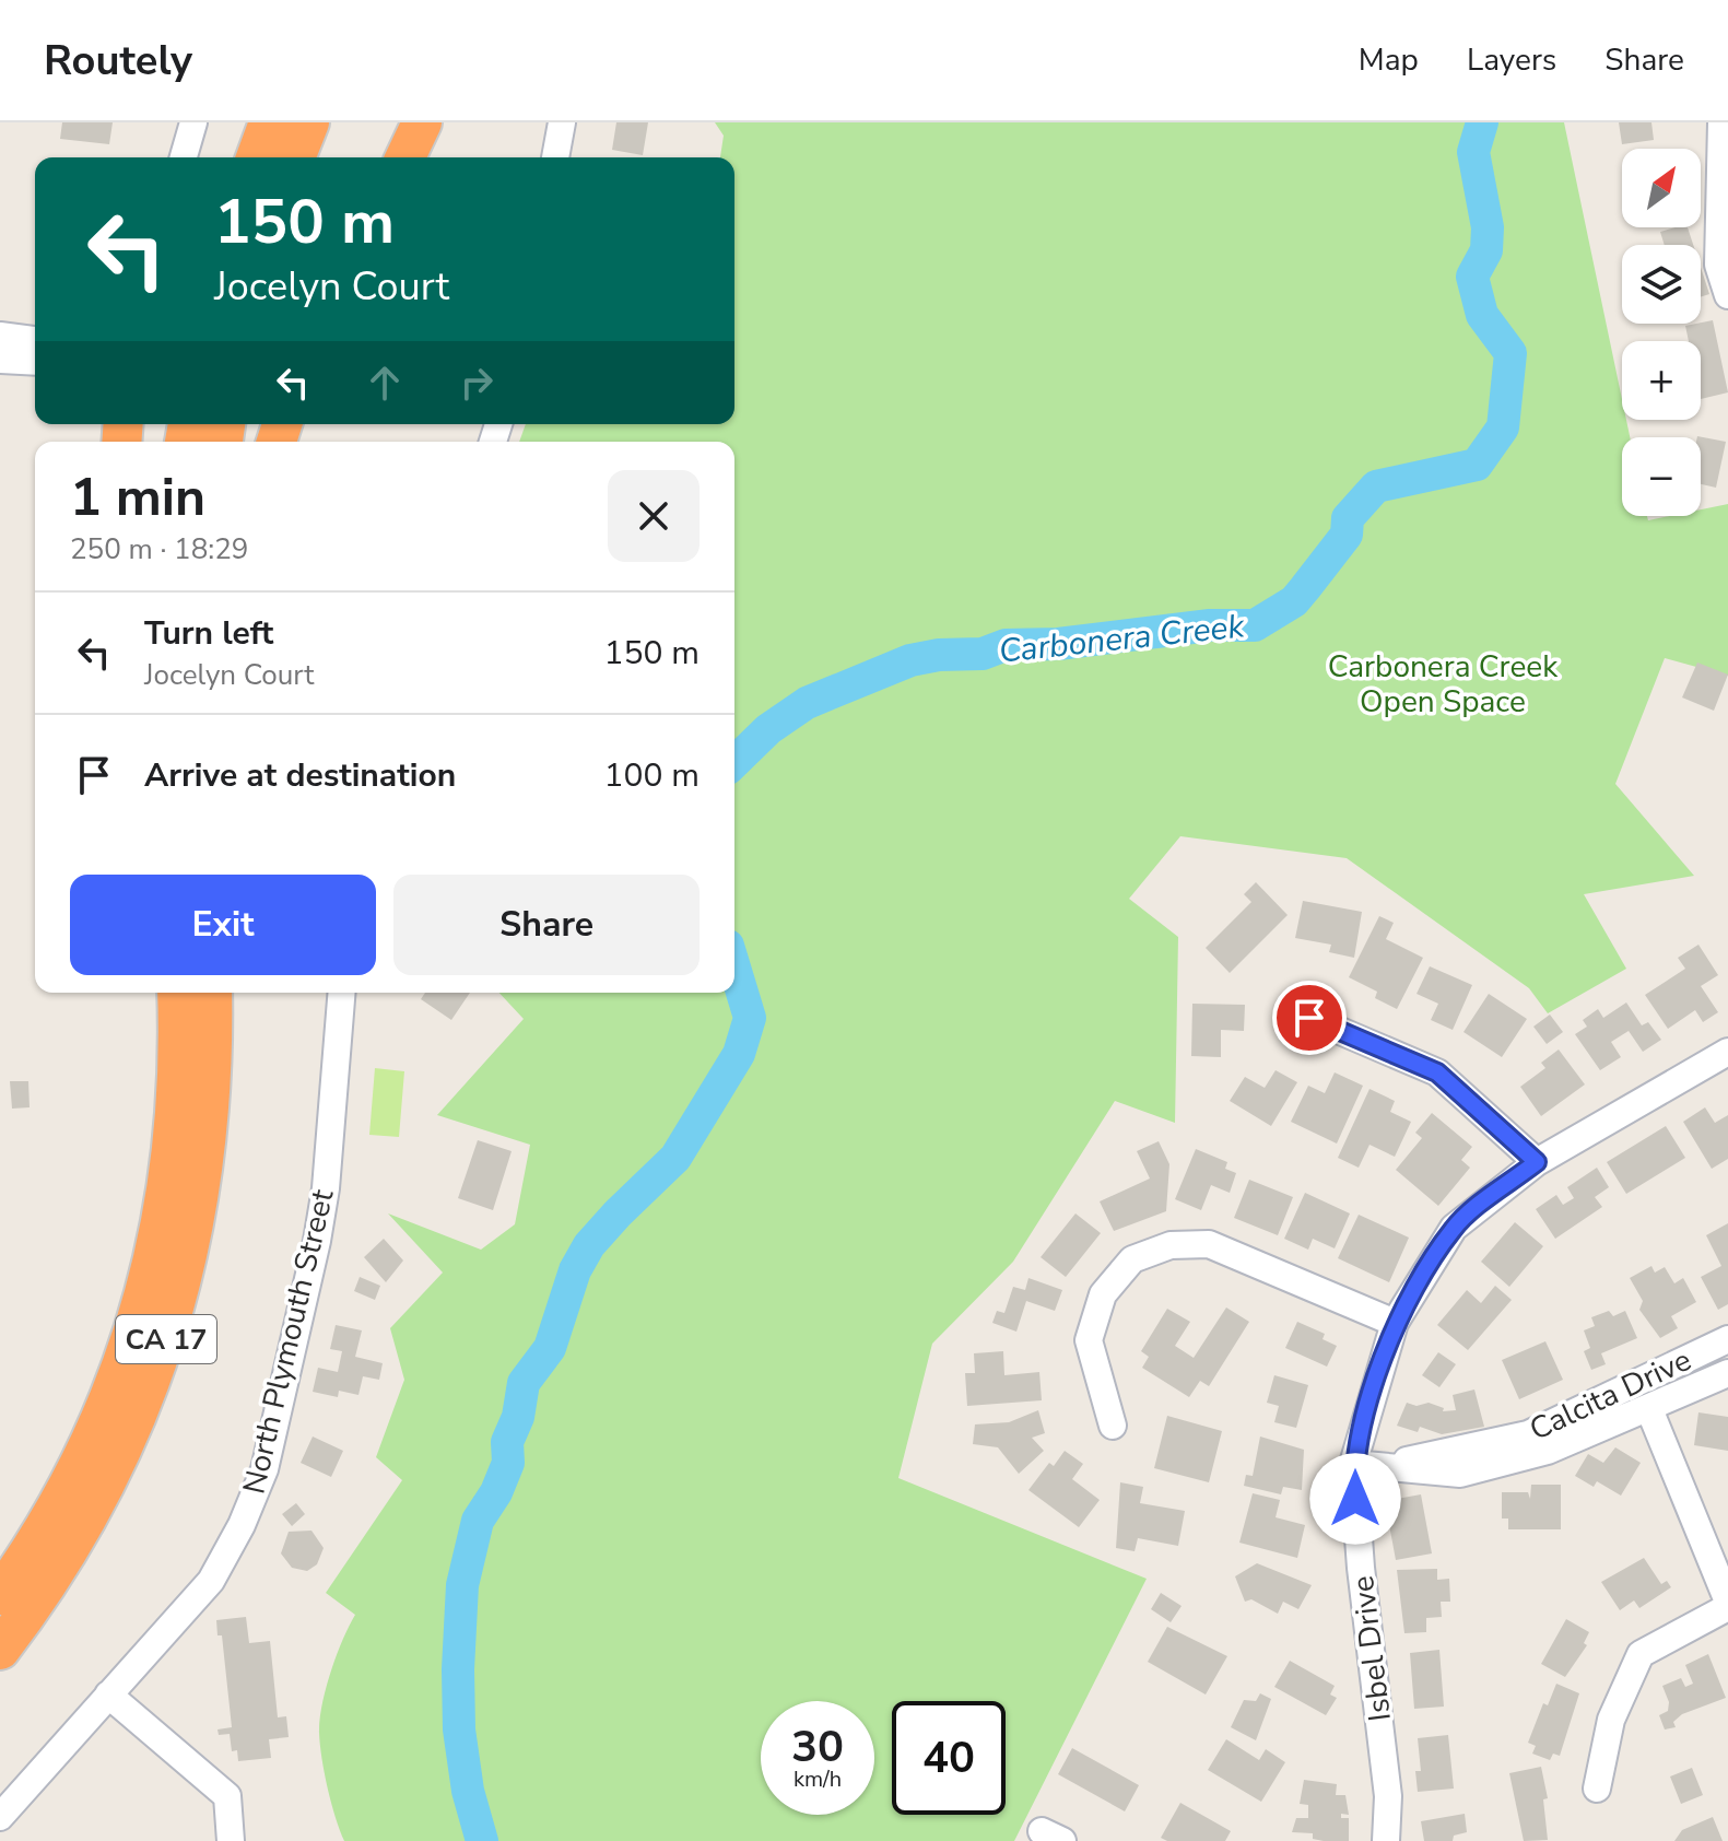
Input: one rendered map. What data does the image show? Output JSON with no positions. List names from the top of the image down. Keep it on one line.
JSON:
{"streets":{"highway":["CA 17"],"street":["North Plymouth Street","Calcita Drive","Isbel Drive"]},"crossings":[["Calcita Drive","Isbel Drive"]],"water":["Carbonera Creek"],"parks":["Carbonera Creek Open Space"],"north":"top right","page":{"header":"Routely","nav":["Map","Layers","Share"],"map_buttons":["+","−"],"turn":["150 m","Jocelyn Court"],"heading":["1 min","250 m · 18:29"],"list":[{"name":"Turn left","note":"Jocelyn Court","value":"150 m"},{"name":"Arrive at destination","value":"100 m"}],"buttons":["Exit","Share"],"speed":"30 km/h","limit":"40"}}
